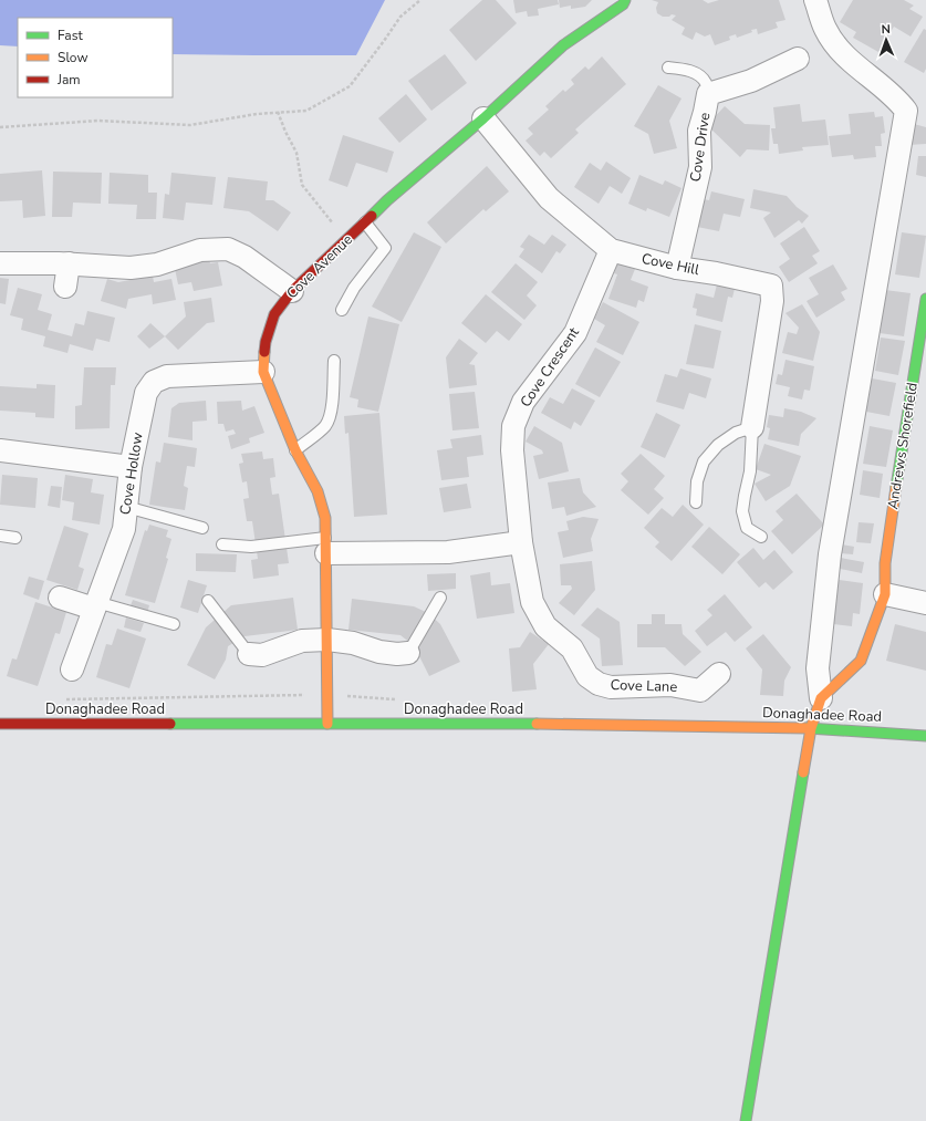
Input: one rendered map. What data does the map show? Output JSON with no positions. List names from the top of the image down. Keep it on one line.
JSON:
{"streets":{"street":["Cove Drive","Cove Hill","Cove Avenue","Cove Crescent","Andrews Shorefield","Cove Hollow","Cove Lane","Donaghadee Road"]},"crossings":[["Cove Drive","Cove Hill"],["Cove Hill","Cove Avenue"],["Cove Hill","Cove Crescent"],["Cove Avenue","Cove Hollow"],["Cove Avenue","Donaghadee Road"],["Cove Crescent","Cove Lane"],["Andrews Shorefield","Donaghadee Road"]],"legend":["Fast","Slow","Jam"],"north":"top"}
